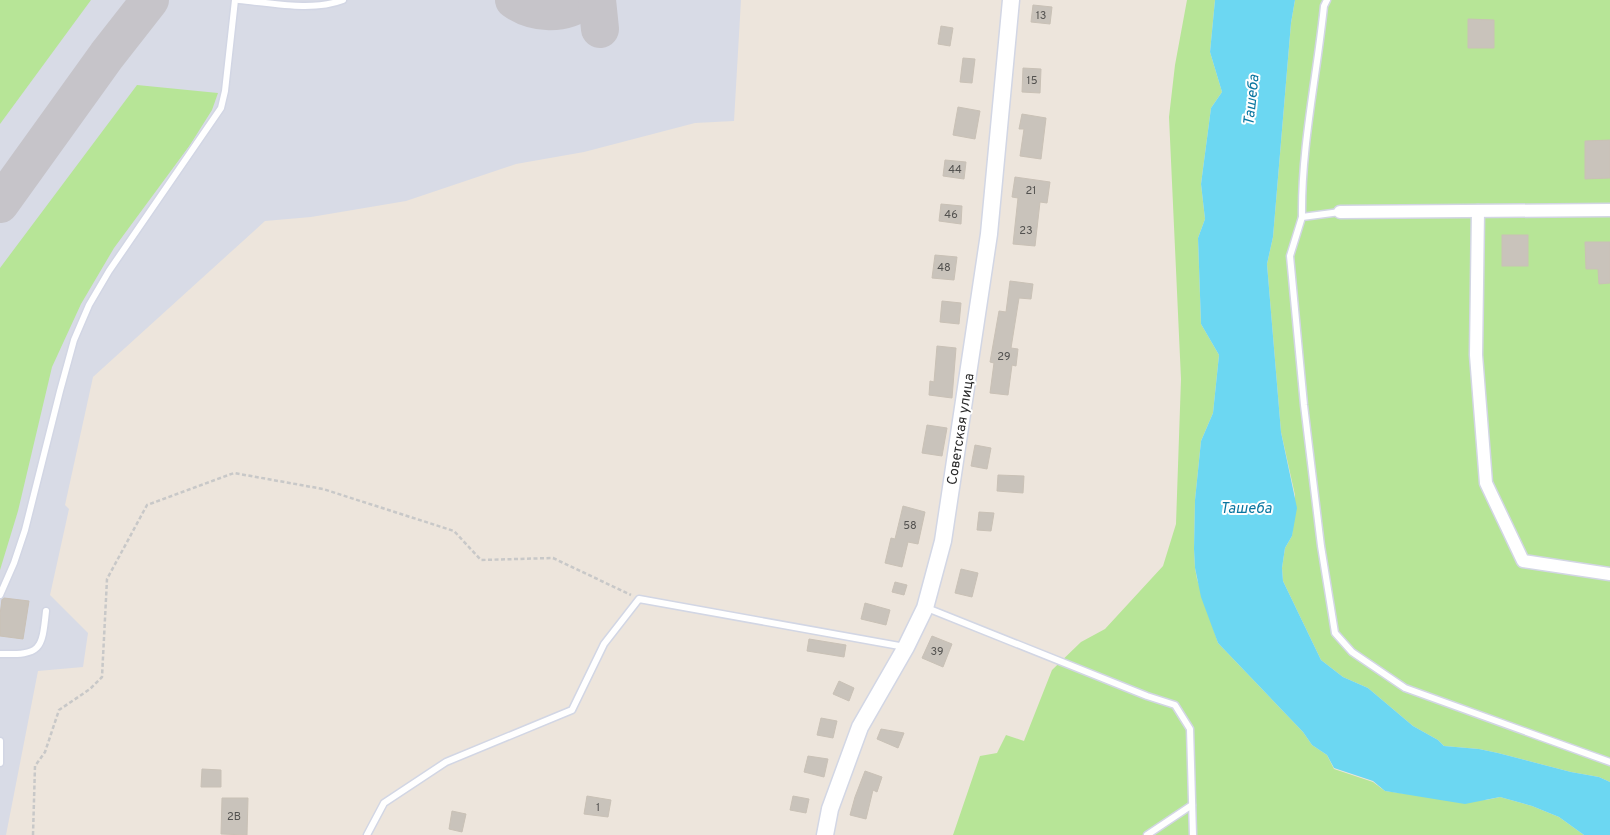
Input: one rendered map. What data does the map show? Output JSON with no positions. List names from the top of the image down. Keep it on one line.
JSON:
{"streets":{"street":["Советская улица"]},"water":["Ташеба"],"house_numbers":["13","15","44","21","46","23","48","29","58","39","1","2В"]}
